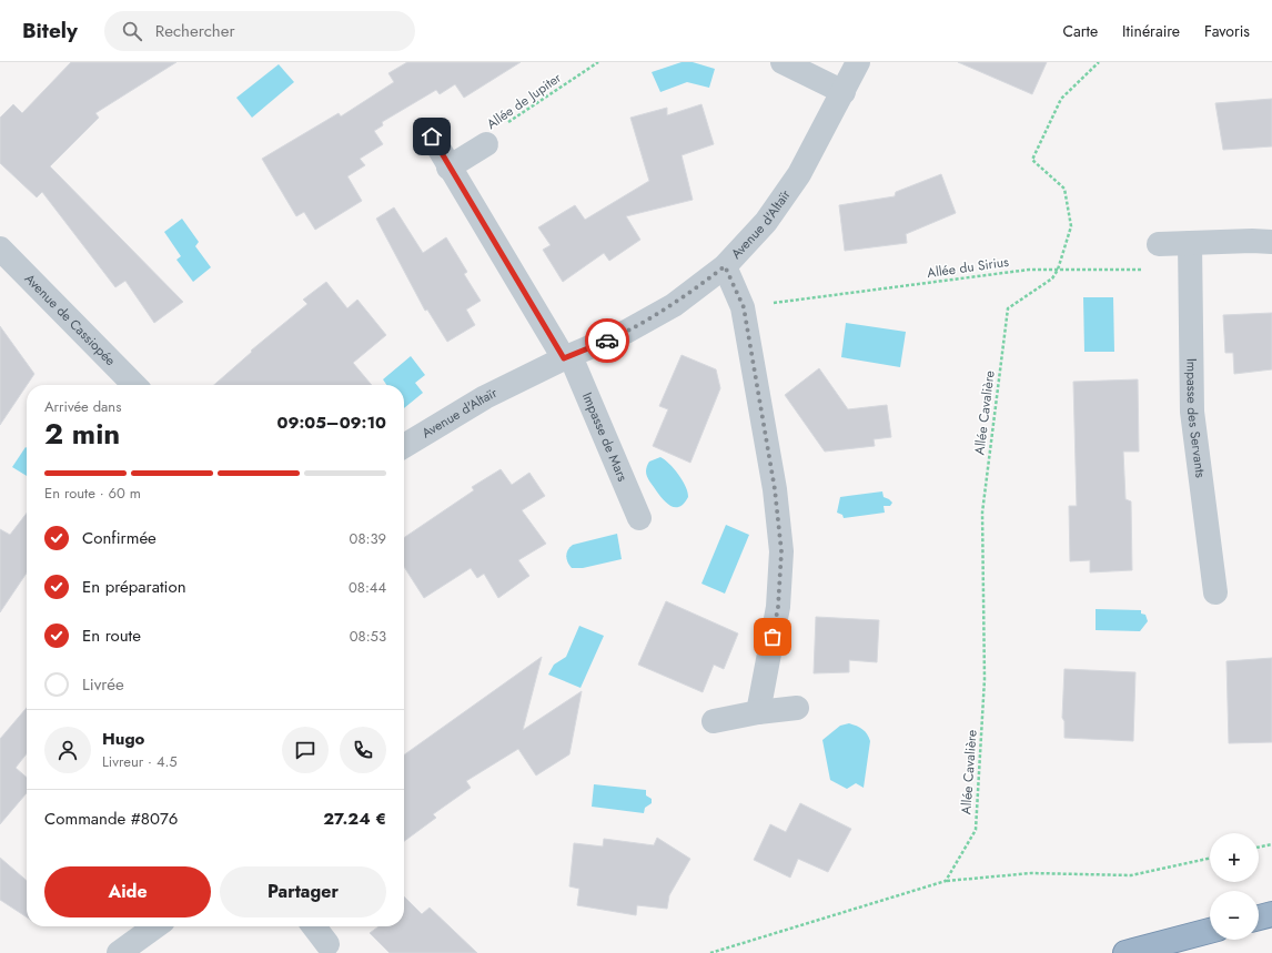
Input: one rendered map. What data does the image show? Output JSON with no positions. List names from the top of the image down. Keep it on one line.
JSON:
{"streets":{"street":["Avenue d'Altaïr","Avenue de Cassiopée","Impasse des Servants","Impasse de Mars"],"path":["Allée de Jupiter","Allée du Sirius","Allée Cavalière"]},"crossings":[["Avenue d'Altaïr","Impasse de Mars"],["Allée du Sirius","Allée Cavalière"]],"page":{"header":"Bitely","search":"Rechercher","nav":["Carte","Itinéraire","Favoris"],"heading":["2 min","Arrivée dans","09:05–09:10"],"panel":["Hugo","Livreur · 4.5","Commande #8076","27.24 €"],"bar":"En route · 60 m","list":[["Confirmée","08:39"],["En préparation","08:44"],["En route","08:53"],"Livrée"],"map_buttons":["+","−"],"buttons":["Aide","Partager"]}}
